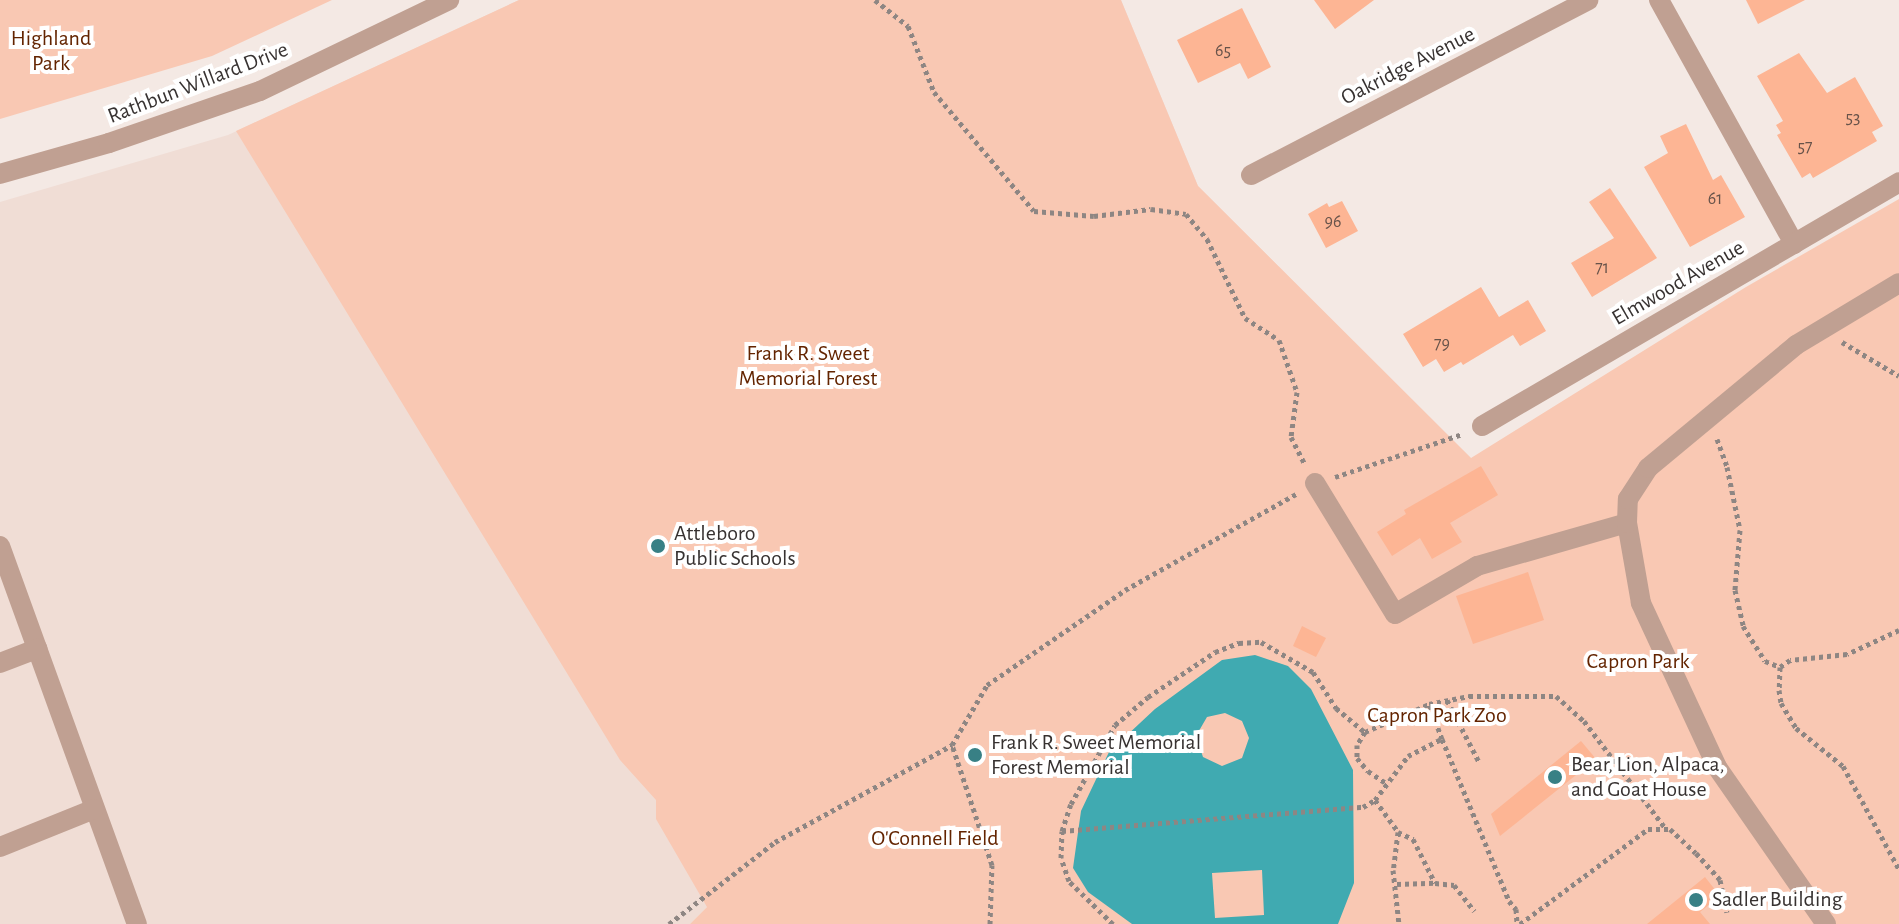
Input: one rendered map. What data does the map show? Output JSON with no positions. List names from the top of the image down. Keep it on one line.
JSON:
{"streets":{"street":["Oakridge Avenue","Rathbun Willard Drive","Elmwood Avenue"]},"parks":["Highland Park","Frank R. Sweet Memorial Forest","Capron Park","Capron Park Zoo","O'Connell Field"],"places":["Attleboro Public Schools","Frank R. Sweet Memorial Forest Memorial","Bear, Lion, Alpaca, and Goat House","Sadler Building"],"house_numbers":["65","53","57","61","96","71","79"]}
